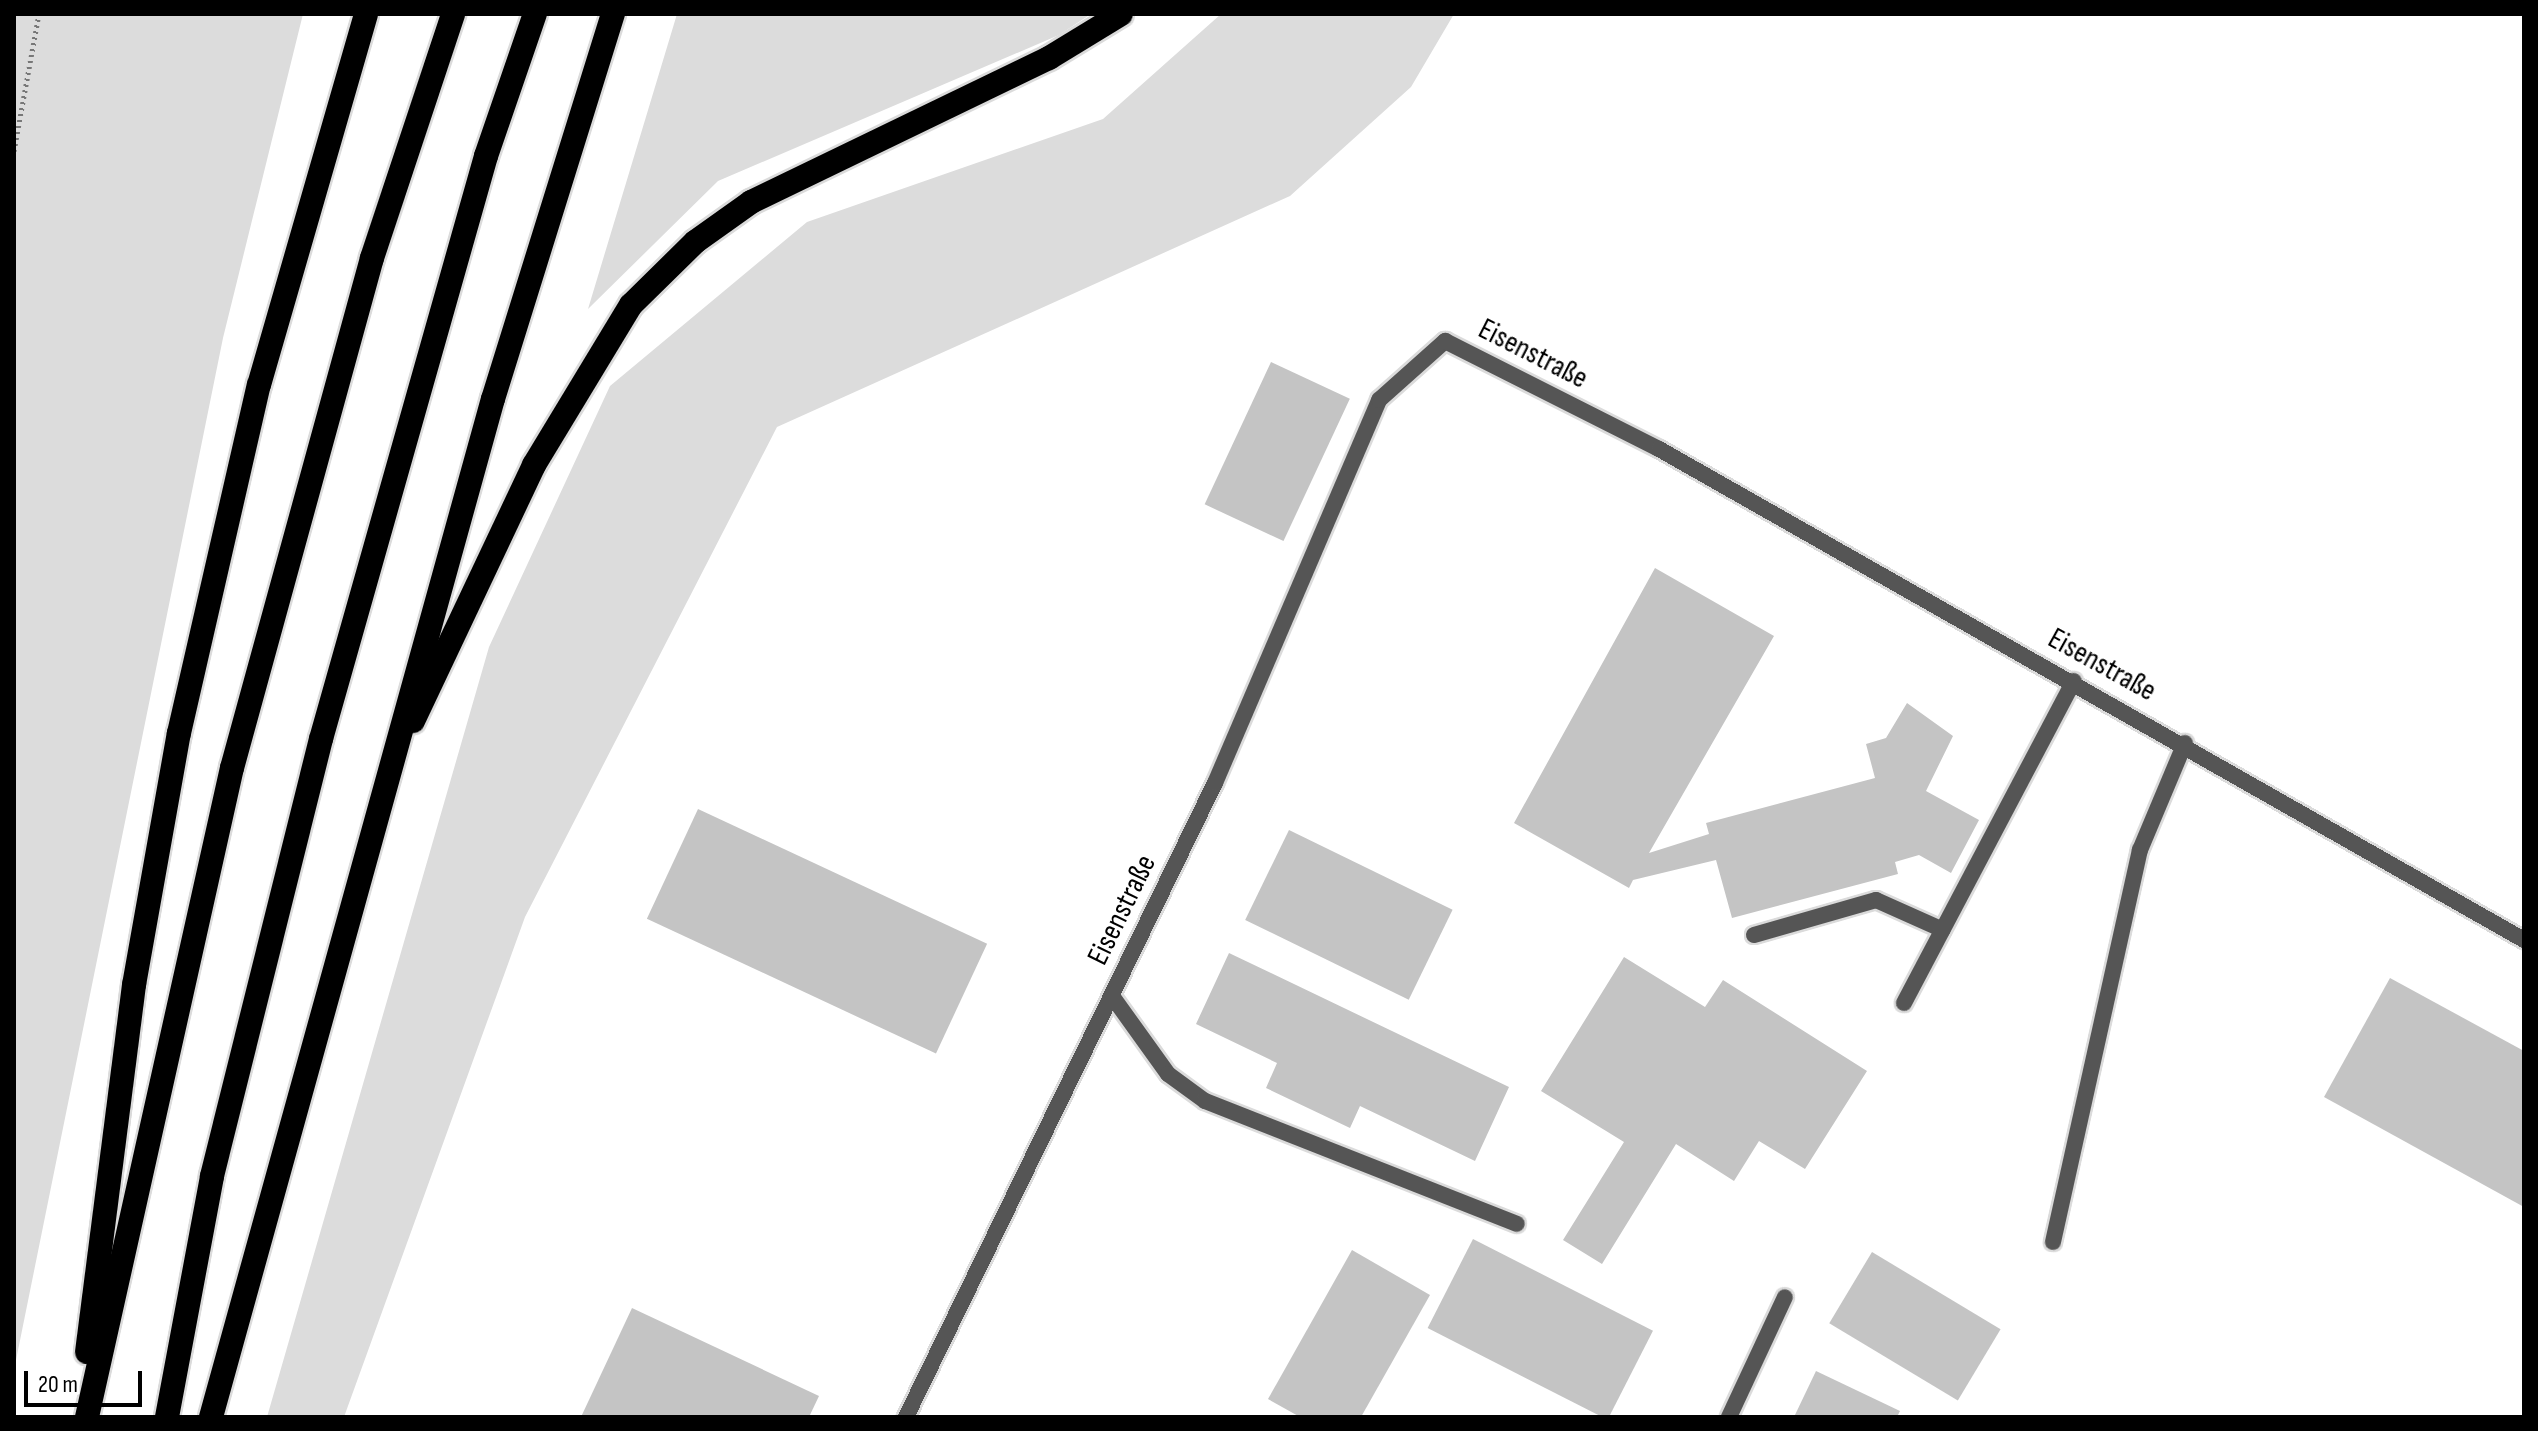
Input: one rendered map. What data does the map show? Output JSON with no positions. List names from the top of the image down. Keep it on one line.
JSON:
{"streets":{"street":["Eisenstraße"]},"scale_bar":"20 m"}
